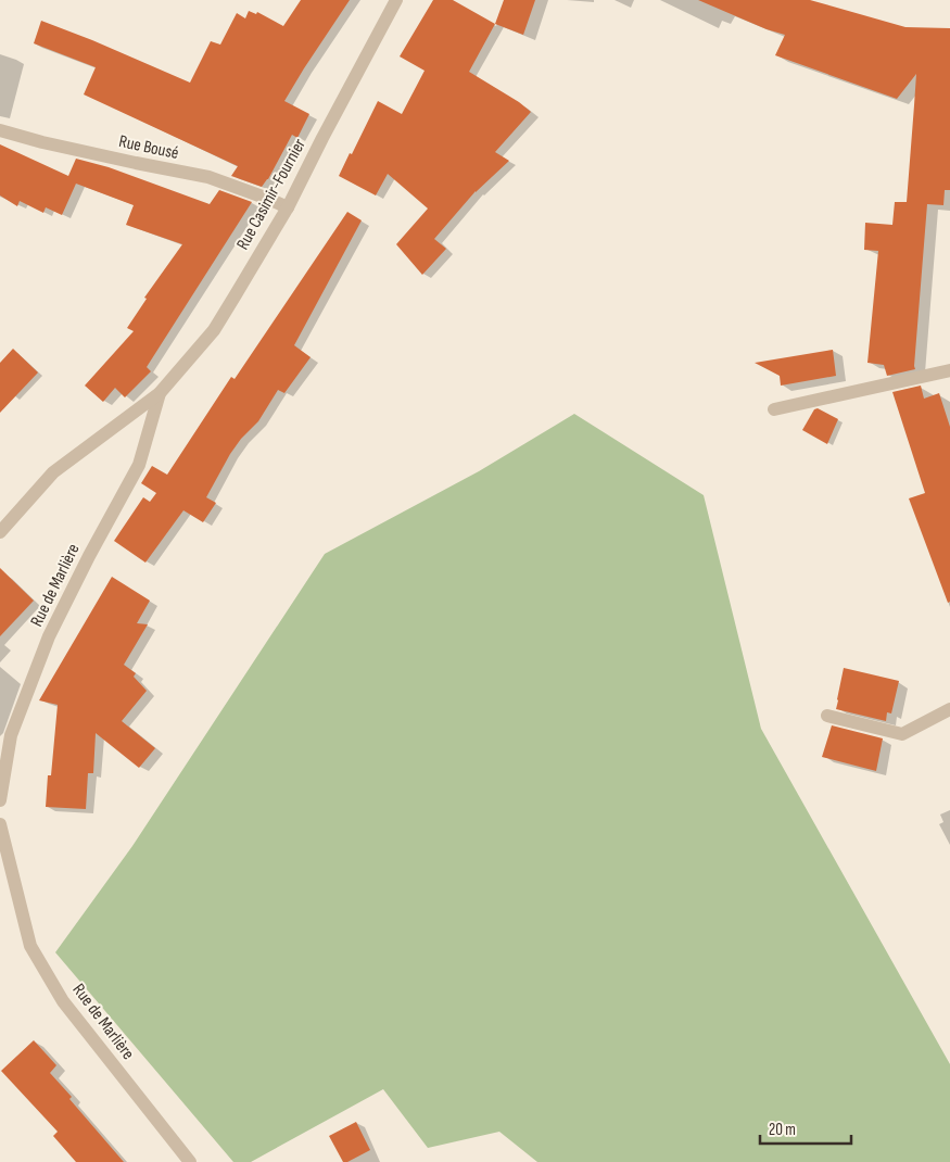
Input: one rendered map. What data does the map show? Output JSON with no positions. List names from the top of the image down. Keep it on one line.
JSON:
{"streets":{"street":["Rue Bousé","Rue Casimir-Fournier","Rue de Marlière"]},"crossings":[["Rue Bousé","Rue Casimir-Fournier"],["Rue Casimir-Fournier","Rue de Marlière"]],"scale_bar":"20 m"}
